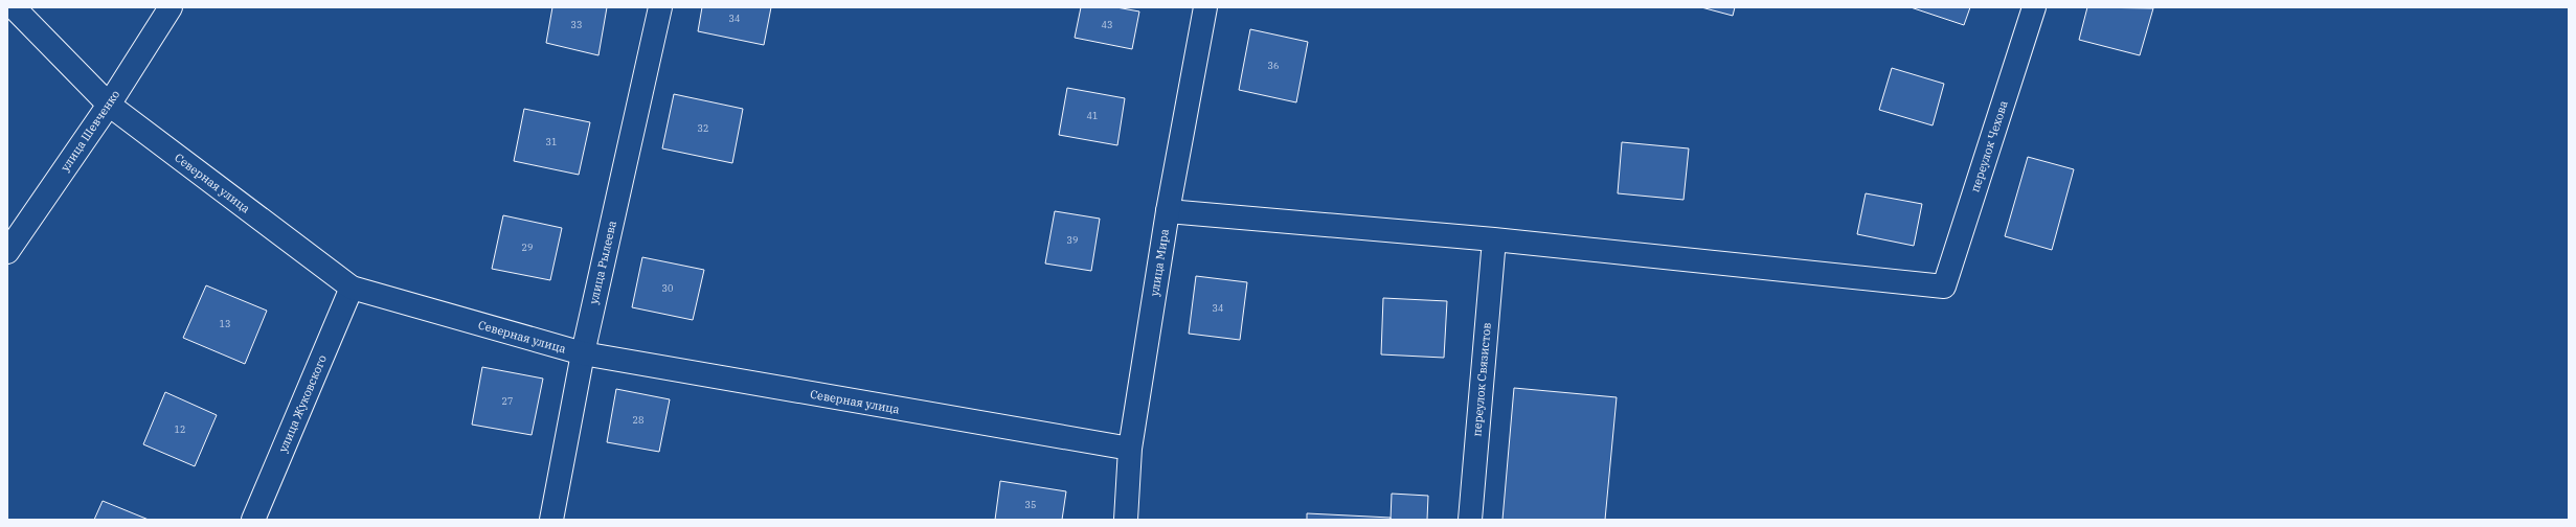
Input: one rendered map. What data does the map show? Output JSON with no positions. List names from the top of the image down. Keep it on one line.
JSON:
{"streets":{"street":["улица Шевченко","переулок Чехова","Северная улица","улица Рылеева","улица Мира","переулок Связистов","улица Жуковского"]},"crossings":[["улица Шевченко","Северная улица"],["переулок Чехова","переулок Связистов"],["Северная улица","улица Рылеева"],["Северная улица","улица Мира"],["Северная улица","улица Жуковского"]],"house_numbers":["34","33","43","36","41","32","31","39","29","30","34","13","27","28","12","35"]}
